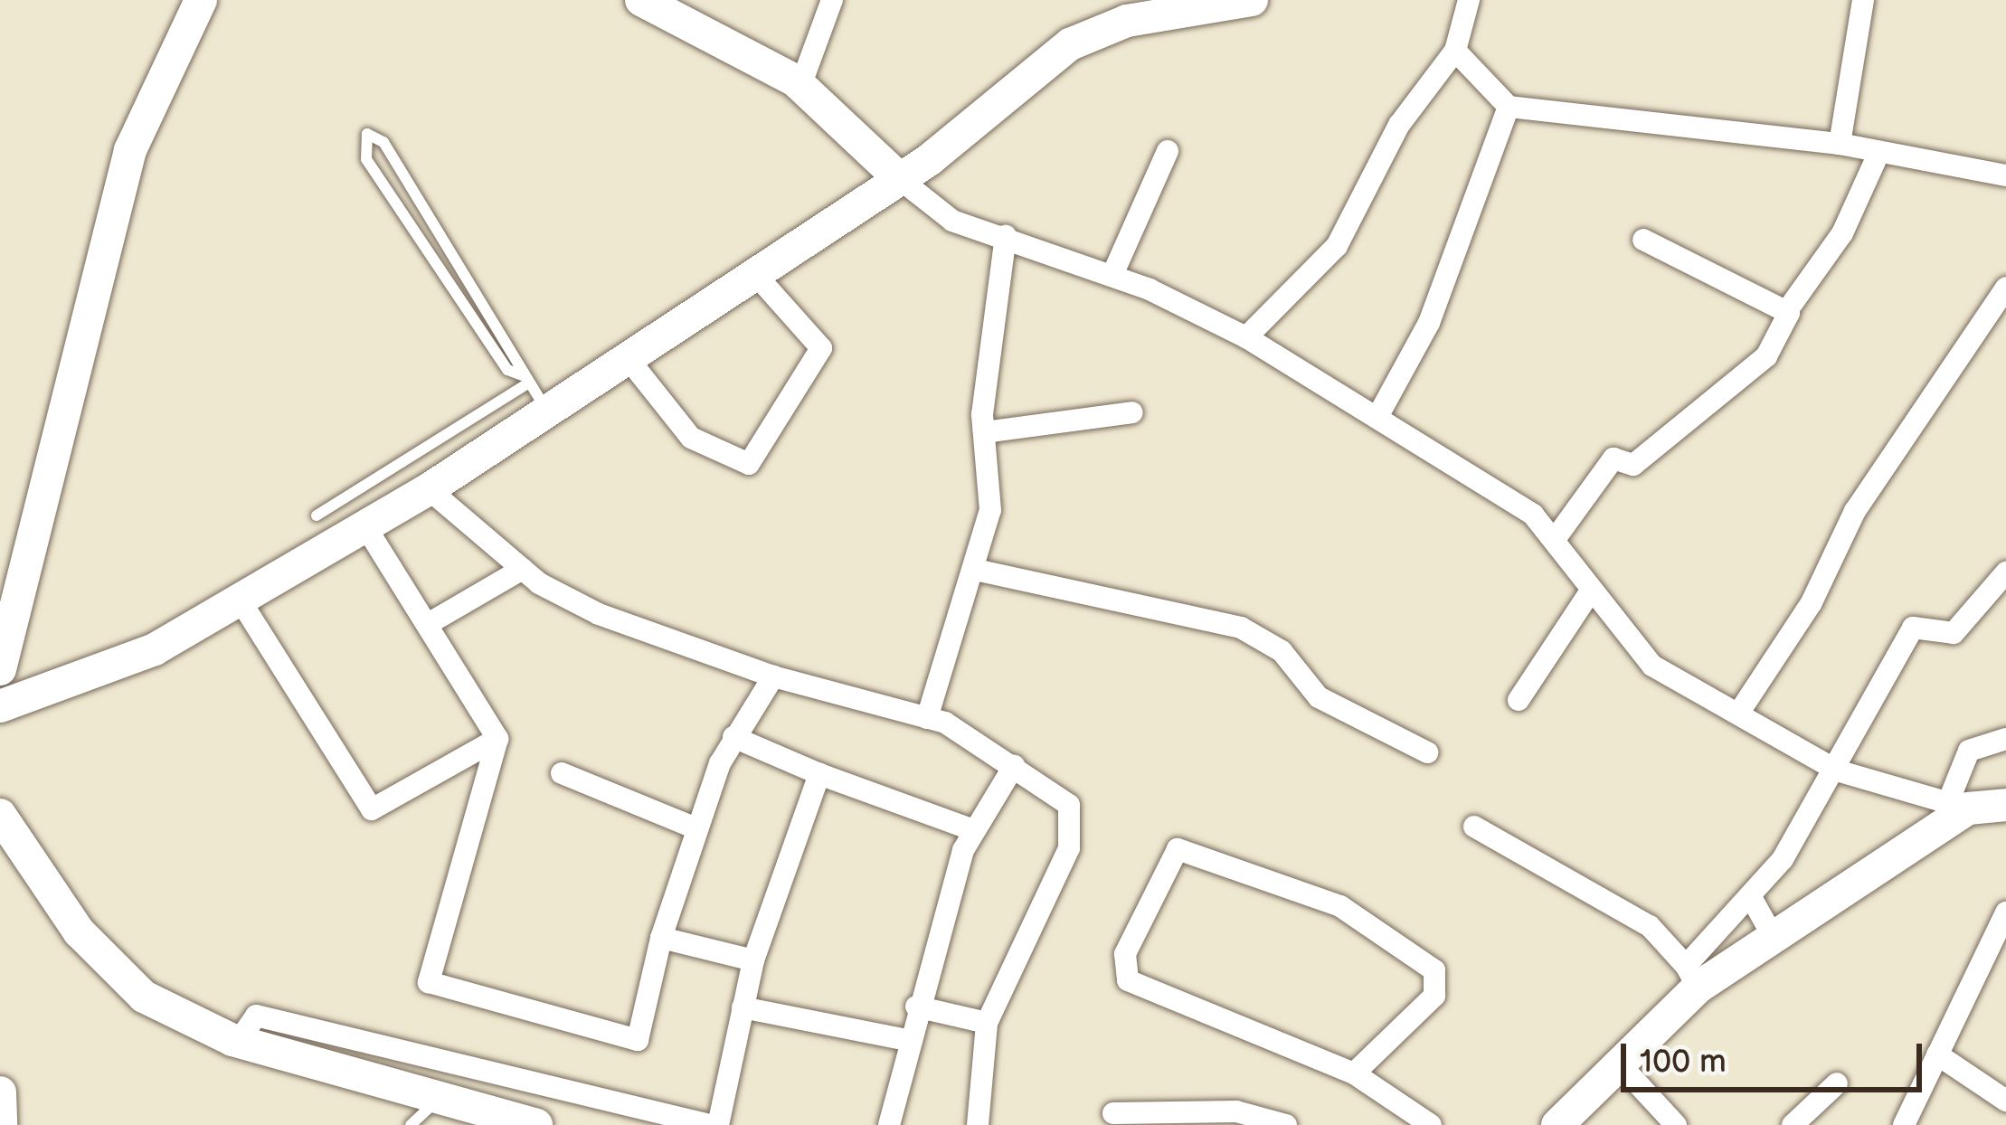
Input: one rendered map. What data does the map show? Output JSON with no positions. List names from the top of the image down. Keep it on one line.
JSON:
{"scale_bar":"100 m"}
